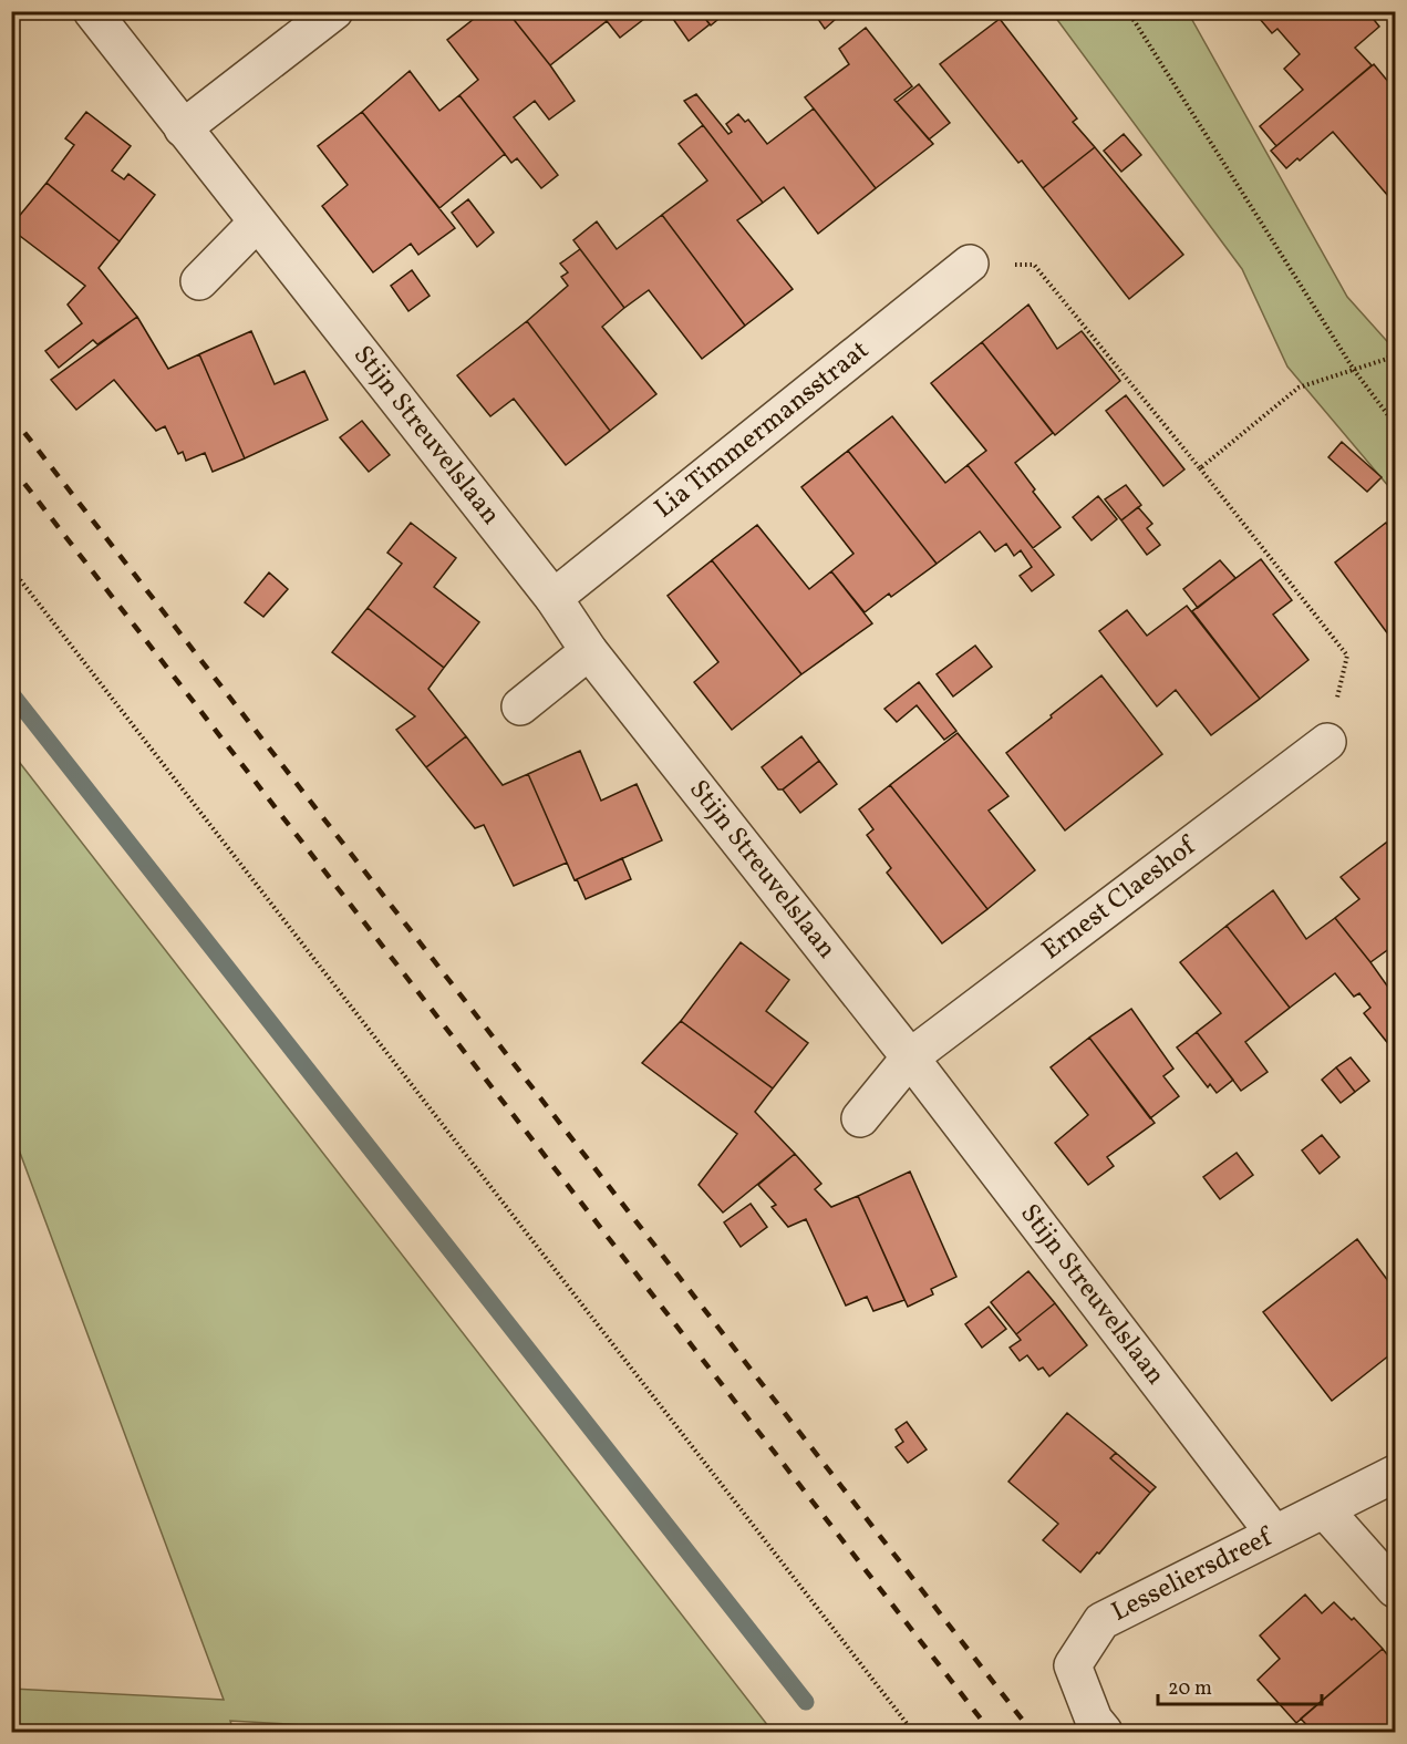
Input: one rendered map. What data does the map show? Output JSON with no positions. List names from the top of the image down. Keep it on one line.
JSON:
{"streets":{"street":["Lia Timmermansstraat","Stijn Streuvelslaan","Ernest Claeshof","Lesseliersdreef"]},"crossings":[["Lia Timmermansstraat","Stijn Streuvelslaan"],["Stijn Streuvelslaan","Ernest Claeshof"],["Stijn Streuvelslaan","Lesseliersdreef"]],"scale_bar":"20 m"}
